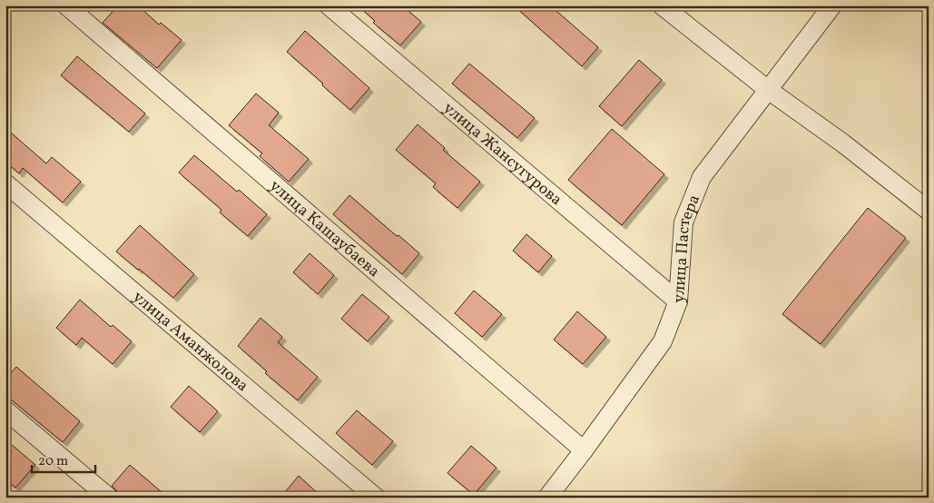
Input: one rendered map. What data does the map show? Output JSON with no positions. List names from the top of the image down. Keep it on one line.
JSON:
{"streets":{"street":["улица Жансугурова","улица Кашаубаева","улица Пастера","улица Аманжолова"]},"crossings":[["улица Жансугурова","улица Пастера"],["улица Кашаубаева","улица Пастера"]],"scale_bar":"20 m"}
